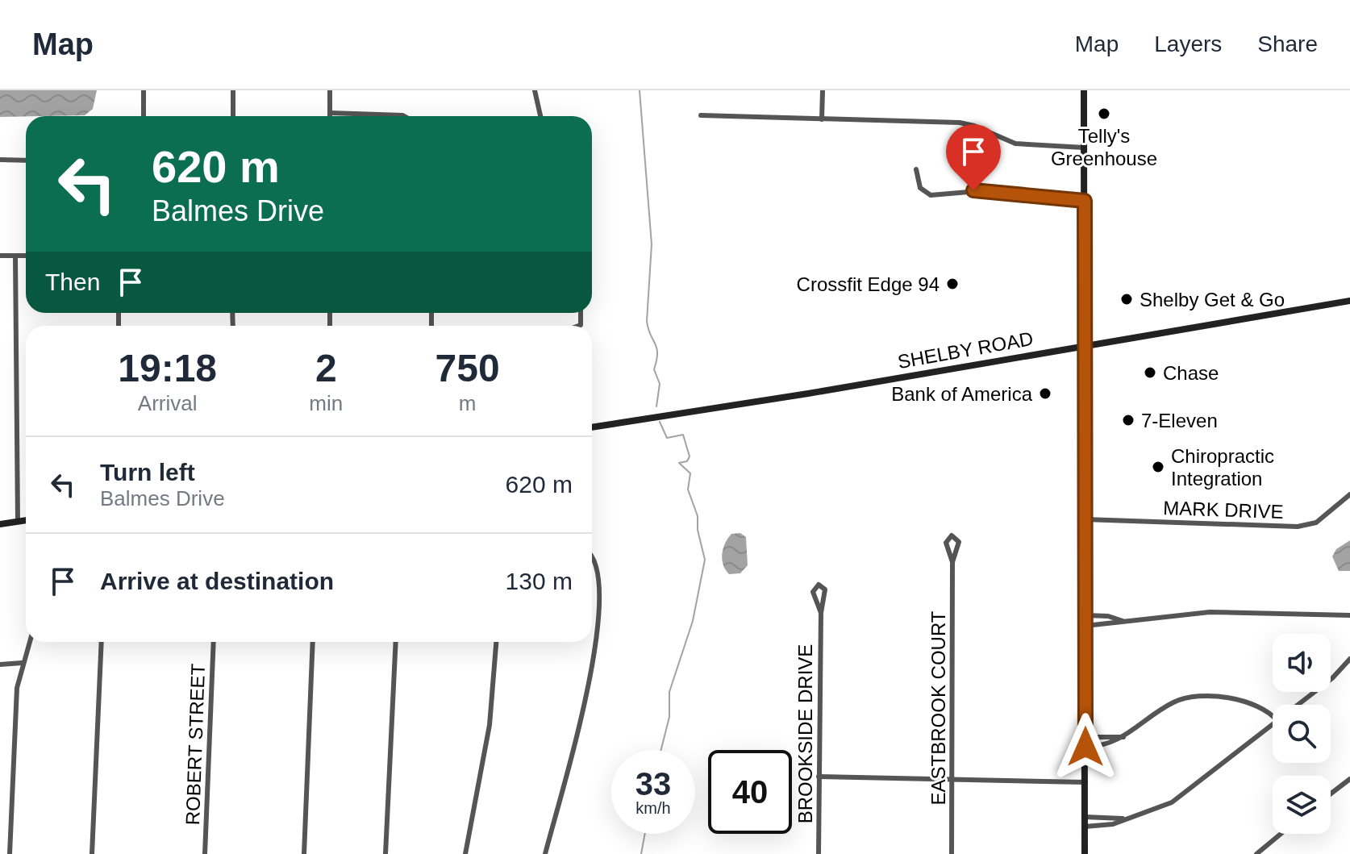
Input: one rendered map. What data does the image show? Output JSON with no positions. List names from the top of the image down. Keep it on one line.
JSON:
{"streets":{"street":["SHELBY ROAD","MARK DRIVE","EASTBROOK COURT","BROOKSIDE DRIVE","ROBERT STREET"]},"places":["Telly's Greenhouse","Crossfit Edge 94","Shelby Get & Go","Chase","Bank of America","7-Eleven","Chiropractic Integration"],"page":{"header":"Map","nav":["Map","Layers","Share"],"turn":["620 m","Balmes Drive"],"then":"Then","eta":["19:18","Arrival","2","min","750","m"],"list":[{"name":"Turn left","note":"Balmes Drive","value":"620 m"},{"name":"Arrive at destination","value":"130 m"}],"speed":"33 km/h","limit":"40"}}
